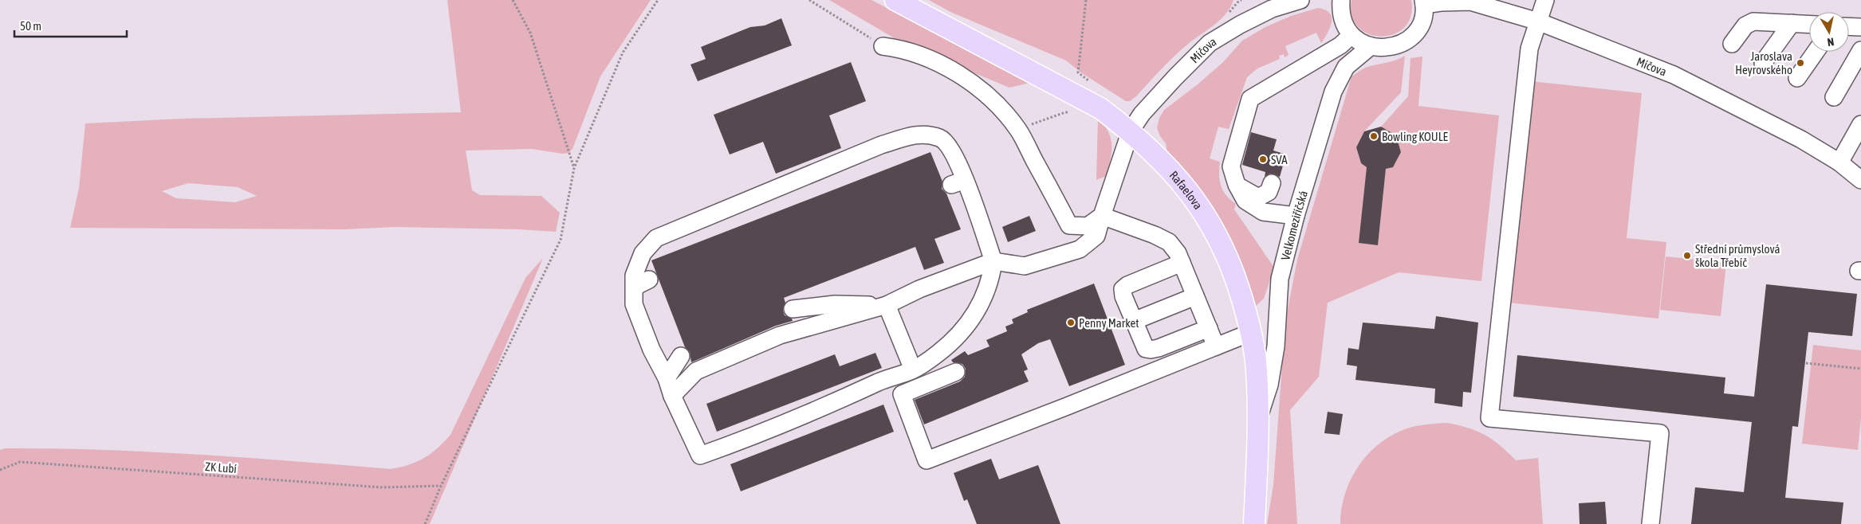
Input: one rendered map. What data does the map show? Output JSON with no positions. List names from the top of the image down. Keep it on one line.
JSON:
{"streets":{"main road":["Rafaelova"],"street":["Míčova","Velkomeziříčská"],"path":["ZK Lubí"]},"crossings":[["Míčova","Rafaelova"],["Rafaelova","Velkomeziříčská"]],"places":["Jaroslava Heyrovského","Bowling KOULE","SVA","Střední průmyslová škola Třebíč","Penny Market"],"scale_bar":"50 m","north":"bottom"}
